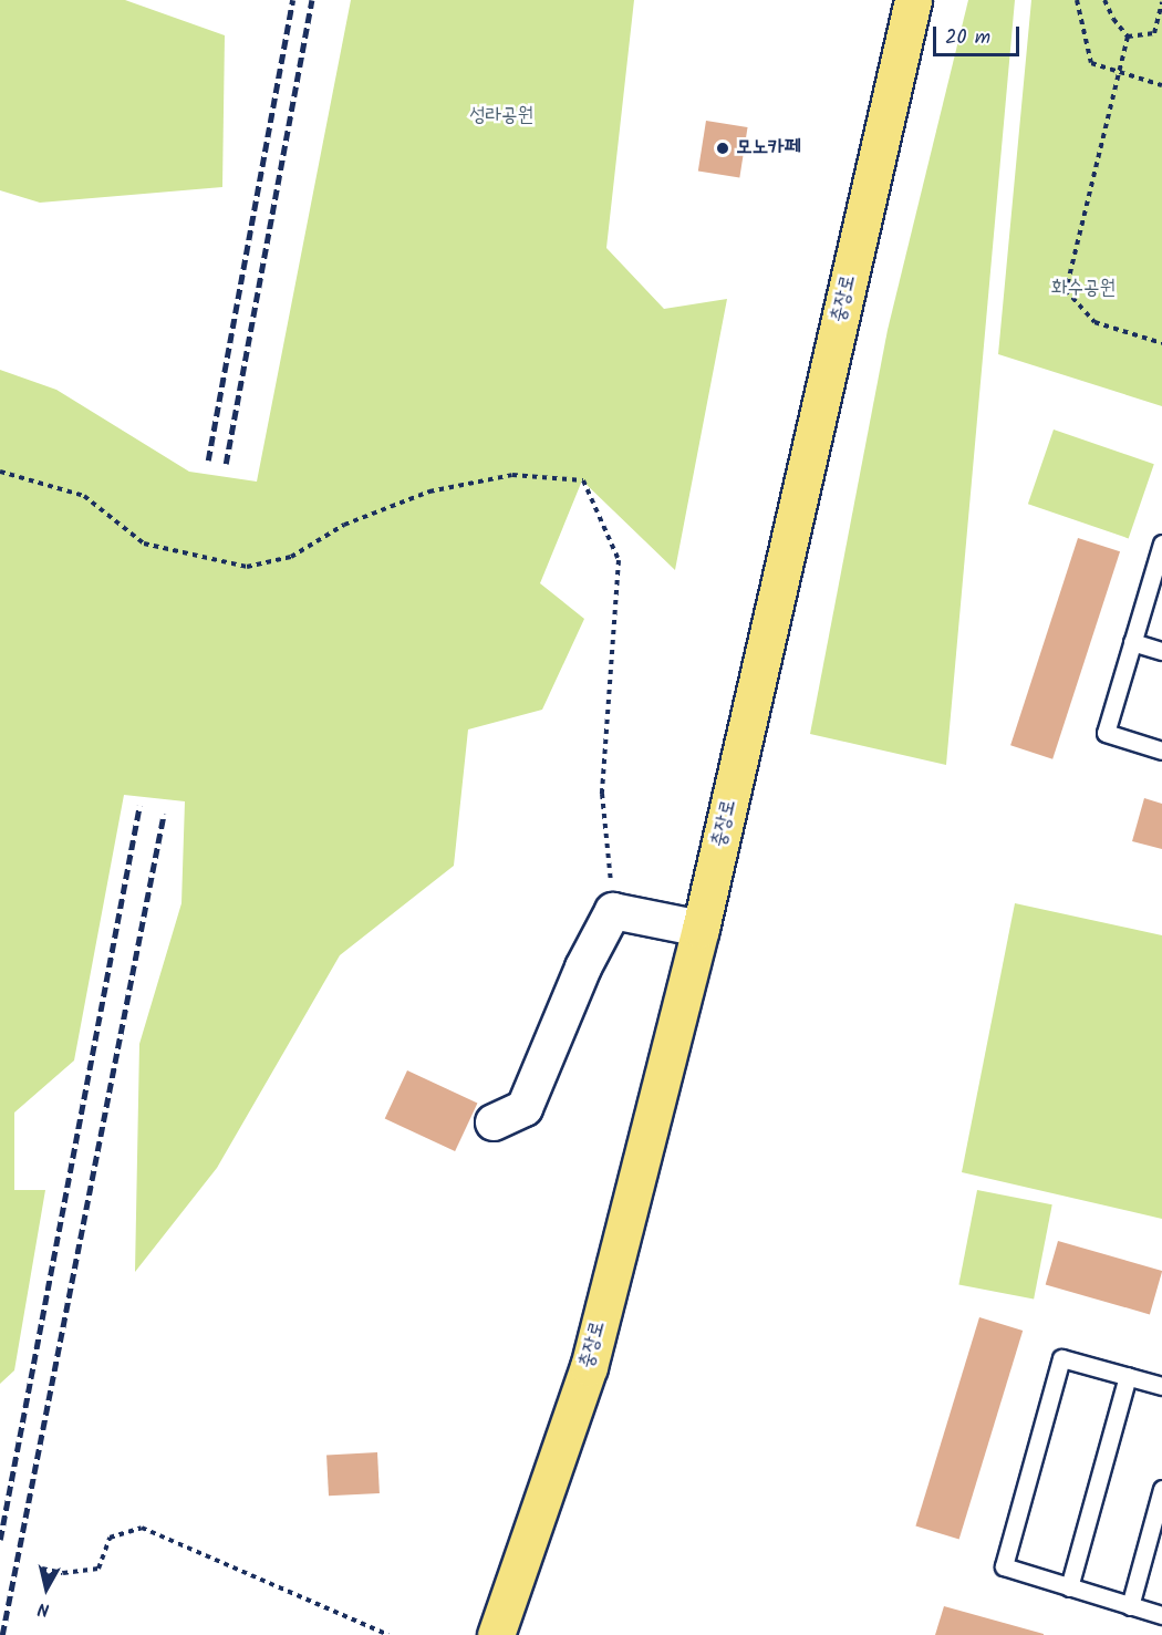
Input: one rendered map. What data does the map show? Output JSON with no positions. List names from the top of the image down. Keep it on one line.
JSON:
{"streets":{"main road":["충장로"]},"parks":["성라공원","화수공원"],"places":["모노카페"],"scale_bar":"20 m","north":"bottom"}
